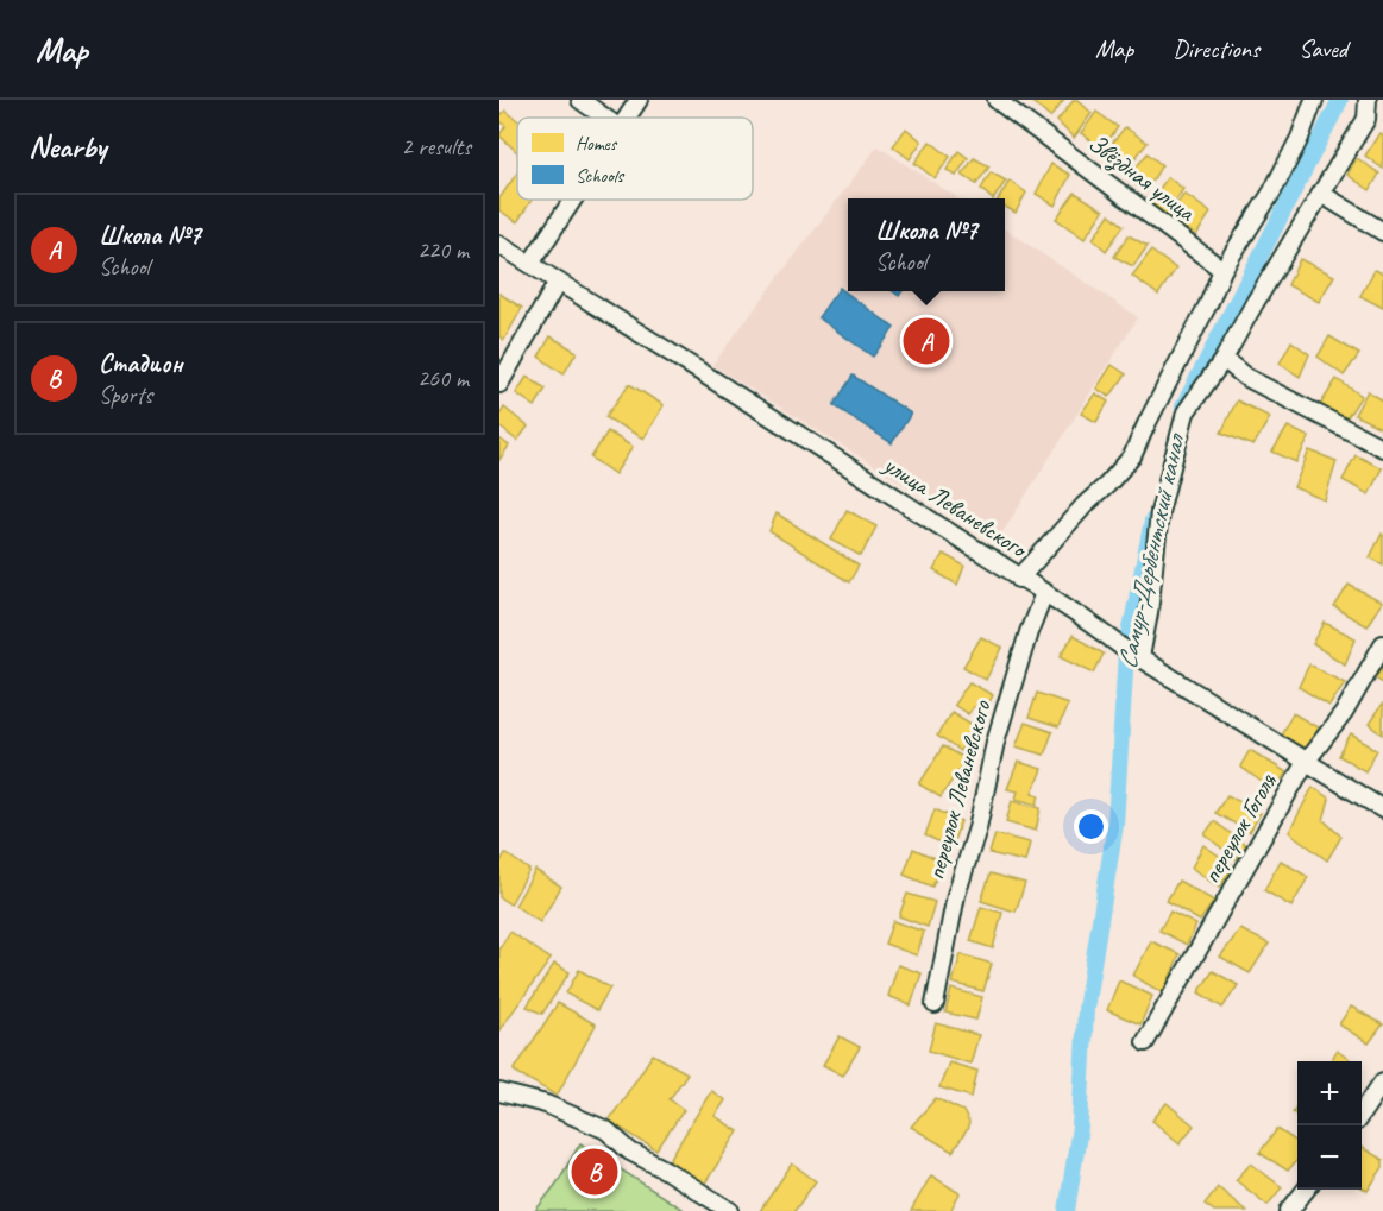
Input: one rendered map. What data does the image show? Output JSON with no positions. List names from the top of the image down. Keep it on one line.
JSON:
{"streets":{"street":["Звёздная улица","улица Леваневского","переулок Леваневского","переулок Гоголя"]},"crossings":[["улица Леваневского","переулок Леваневского"],["улица Леваневского","переулок Гоголя"]],"water":["Самур-Дербентский канал"],"legend":["Homes","Schools"],"page":{"header":"Map","nav":["Map","Directions","Saved"],"heading":["Nearby","2 results"],"list":[{"mark":"A","name":"Школа №7","note":"School","value":"220 m"},{"mark":"B","name":"Стадион","note":"Sports","value":"260 m"}],"popup":["Школа №7","School"],"pins":["A","B"],"map_buttons":["+","−"]}}
